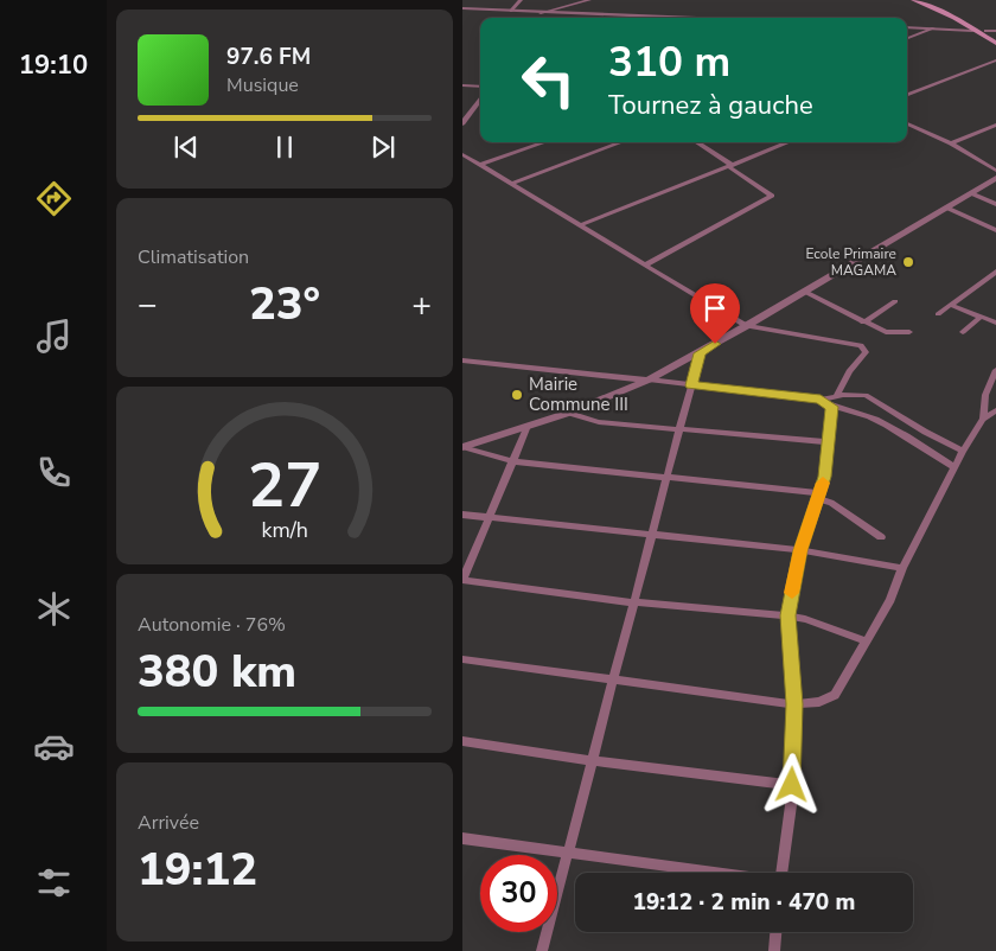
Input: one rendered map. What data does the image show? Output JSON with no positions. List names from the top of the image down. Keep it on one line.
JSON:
{"places":["Ecole Primaire MAGAMA","Mairie Commune III"],"page":{"tabs":"19:10","turn":["310 m","Tournez à gauche"],"song":["97.6 FM","Musique"],"tile":["Climatisation",["Autonomie · 76%","380 km"],["Arrivée","19:12"]],"heat":["−","23°","+"],"limit":"30","trip":"19:12 · 2 min · 470 m","gauge":["27","km/h"]}}
